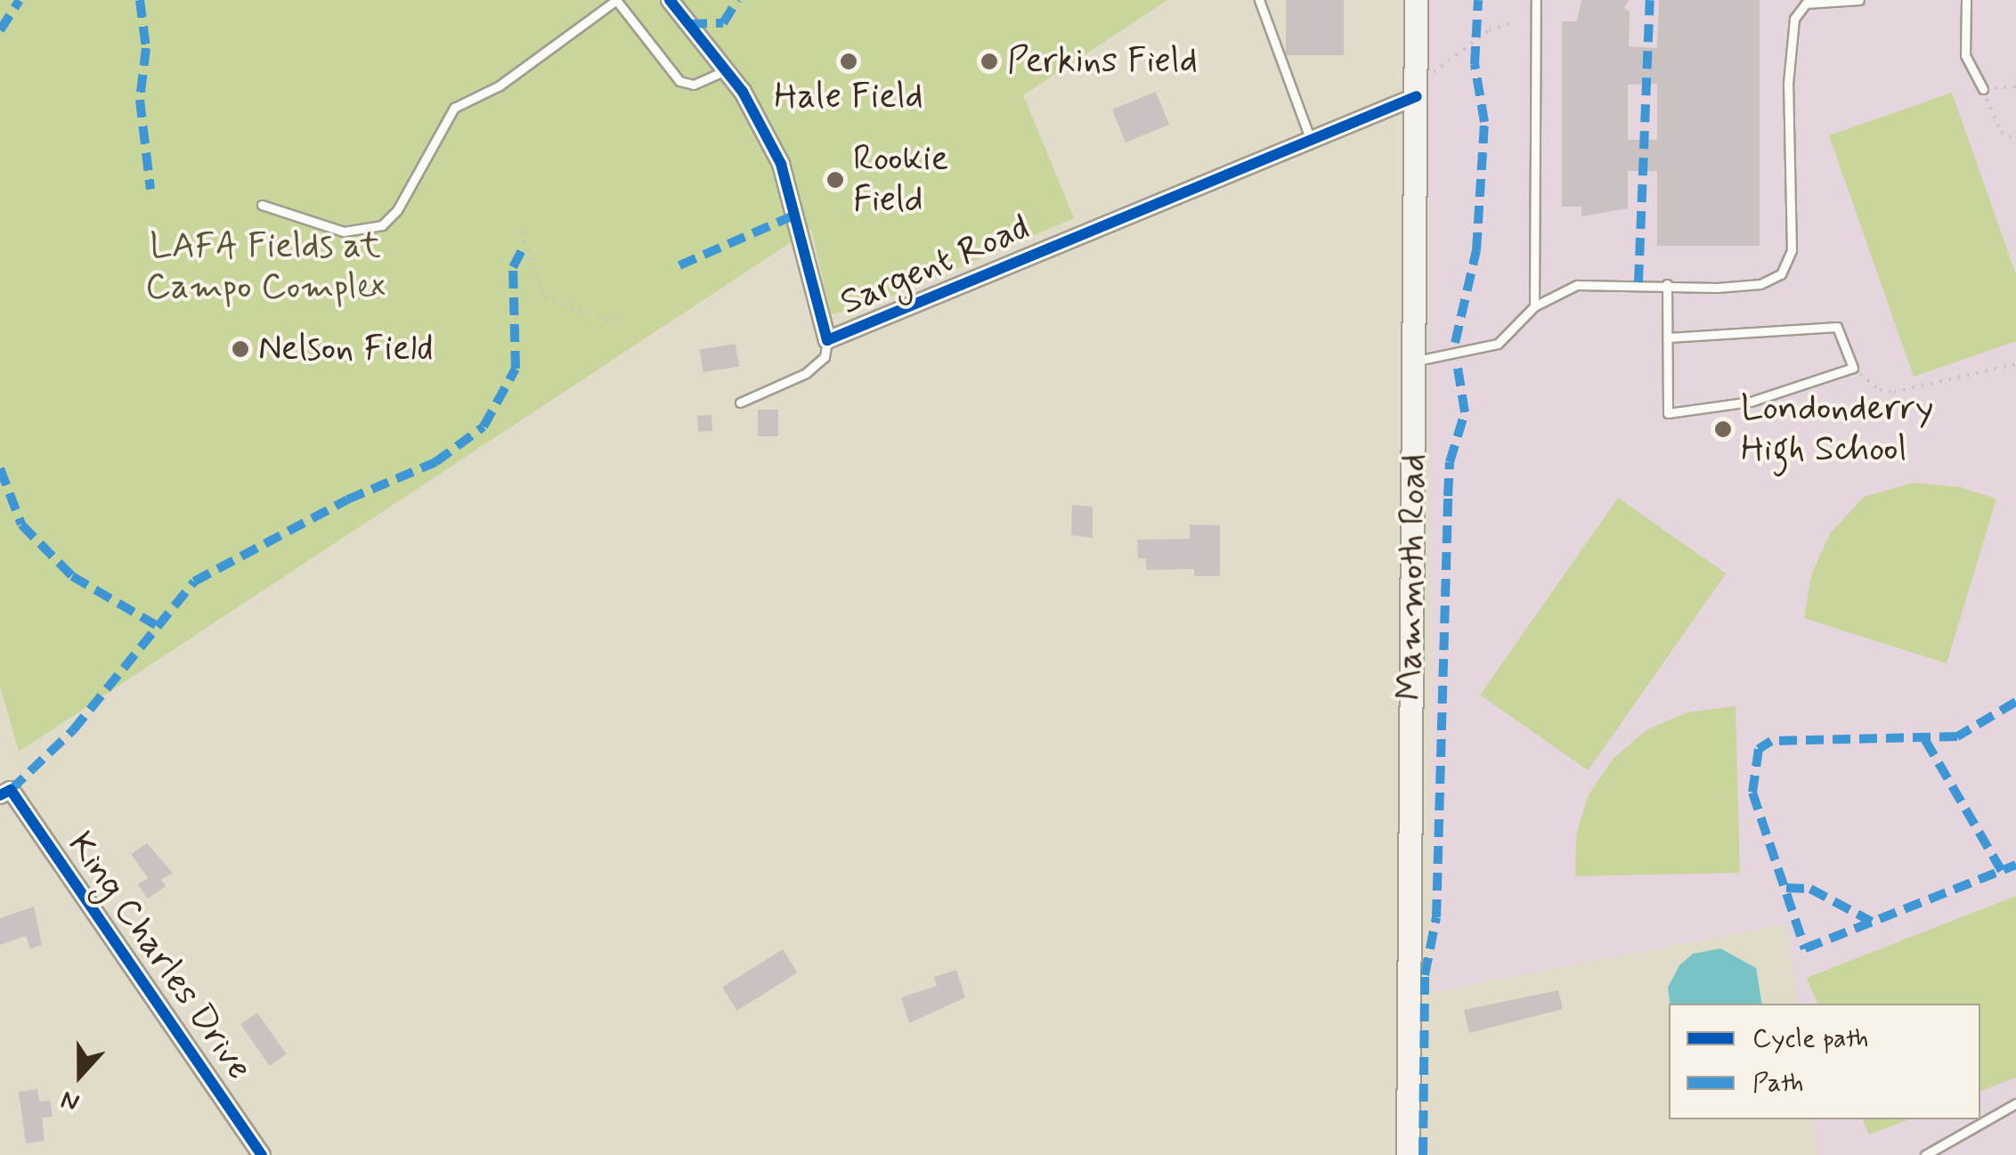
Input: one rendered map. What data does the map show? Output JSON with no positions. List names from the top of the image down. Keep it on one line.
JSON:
{"streets":{"main road":["Mammoth Road"],"street":["Sargent Road","King Charles Drive"]},"crossings":[["Sargent Road","Mammoth Road"]],"parks":["LAFA Fields at Campo Complex"],"places":["Hale Field","Perkins Field","Rookie Field","Nelson Field","Londonderry High School"],"legend":["Cycle path","Path"],"north":"bottom"}
